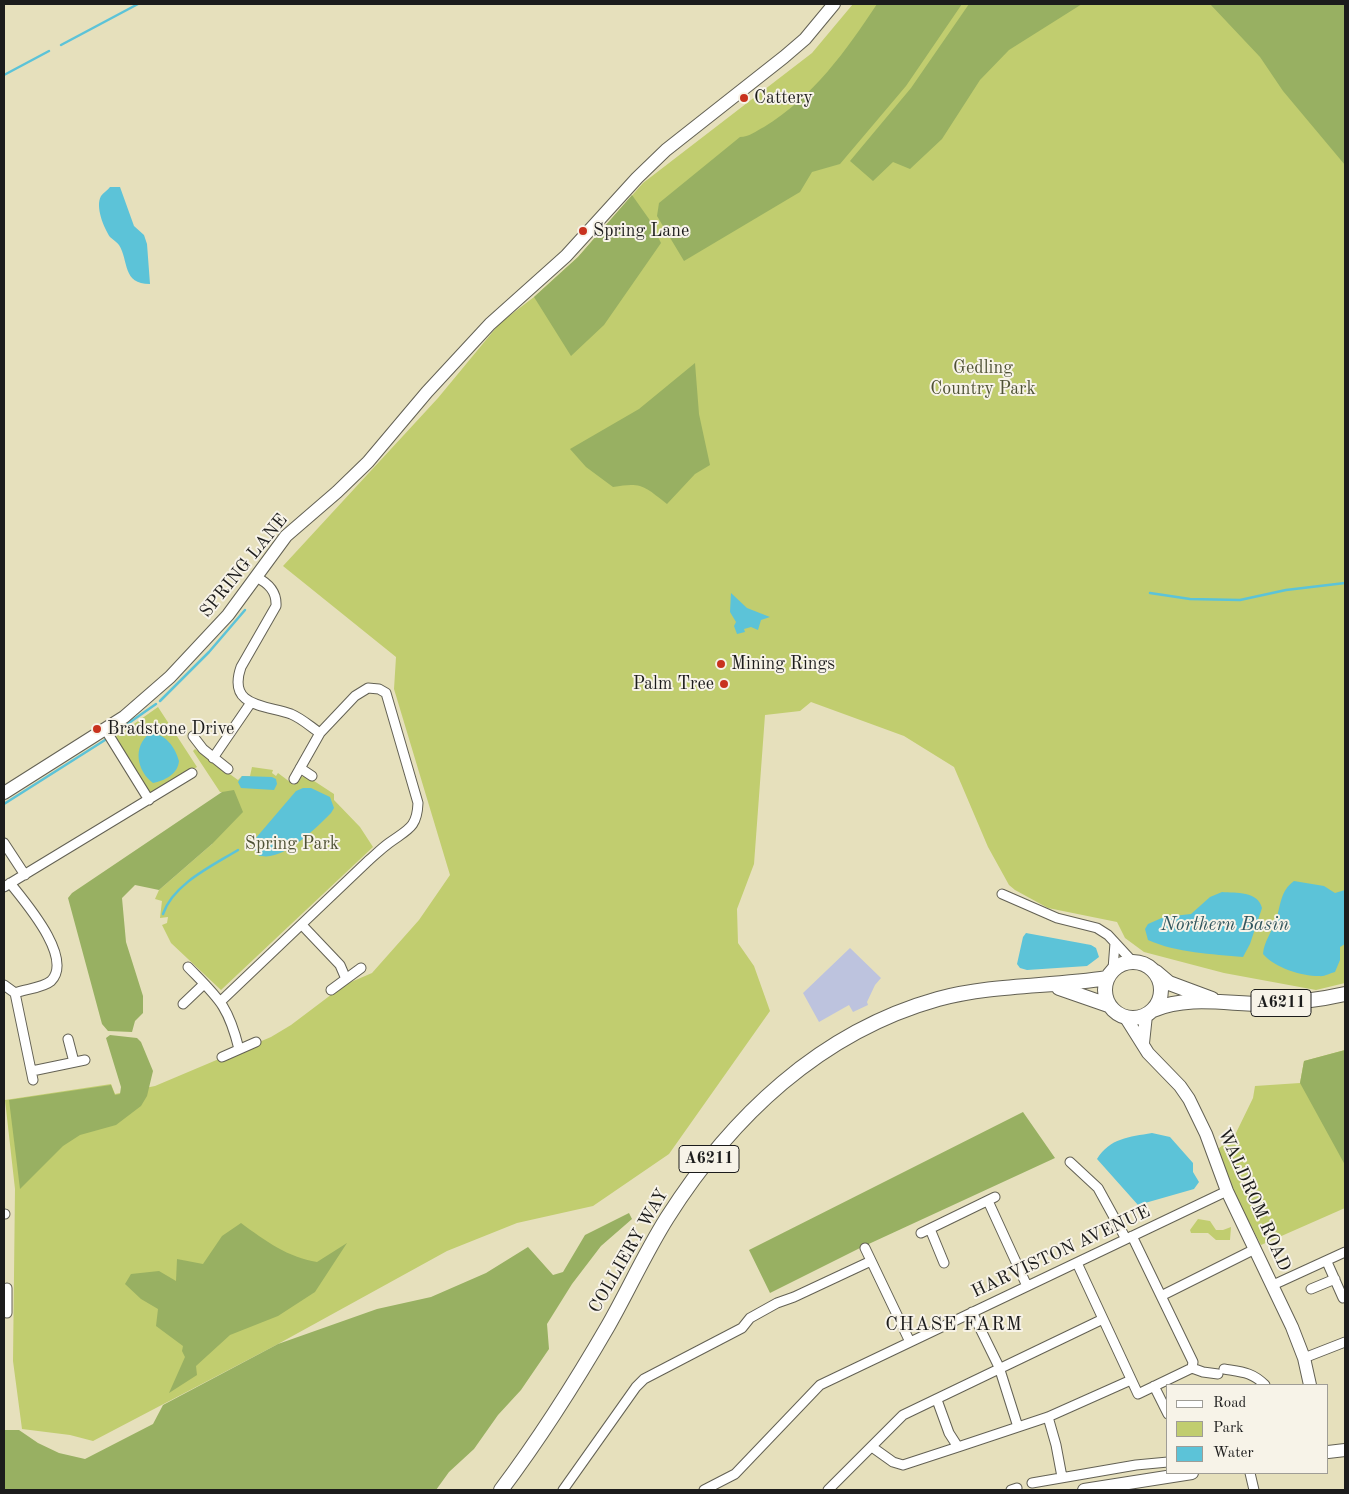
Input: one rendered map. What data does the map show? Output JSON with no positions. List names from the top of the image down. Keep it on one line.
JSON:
{"streets":{"main road":["A6211","COLLIERY WAY"],"street":["SPRING LANE","WALDROM ROAD","HARVISTON AVENUE"]},"crossings":[["A6211","WALDROM ROAD"],["A6211","COLLIERY WAY"],["WALDROM ROAD","COLLIERY WAY"],["WALDROM ROAD","HARVISTON AVENUE"]],"districts":["CHASE FARM"],"water":["Northern Basin"],"parks":["Gedling Country Park","Spring Park"],"places":["Cattery","Spring Lane","Mining Rings","Palm Tree","Bradstone Drive"],"legend":["Road","Park","Water"]}
